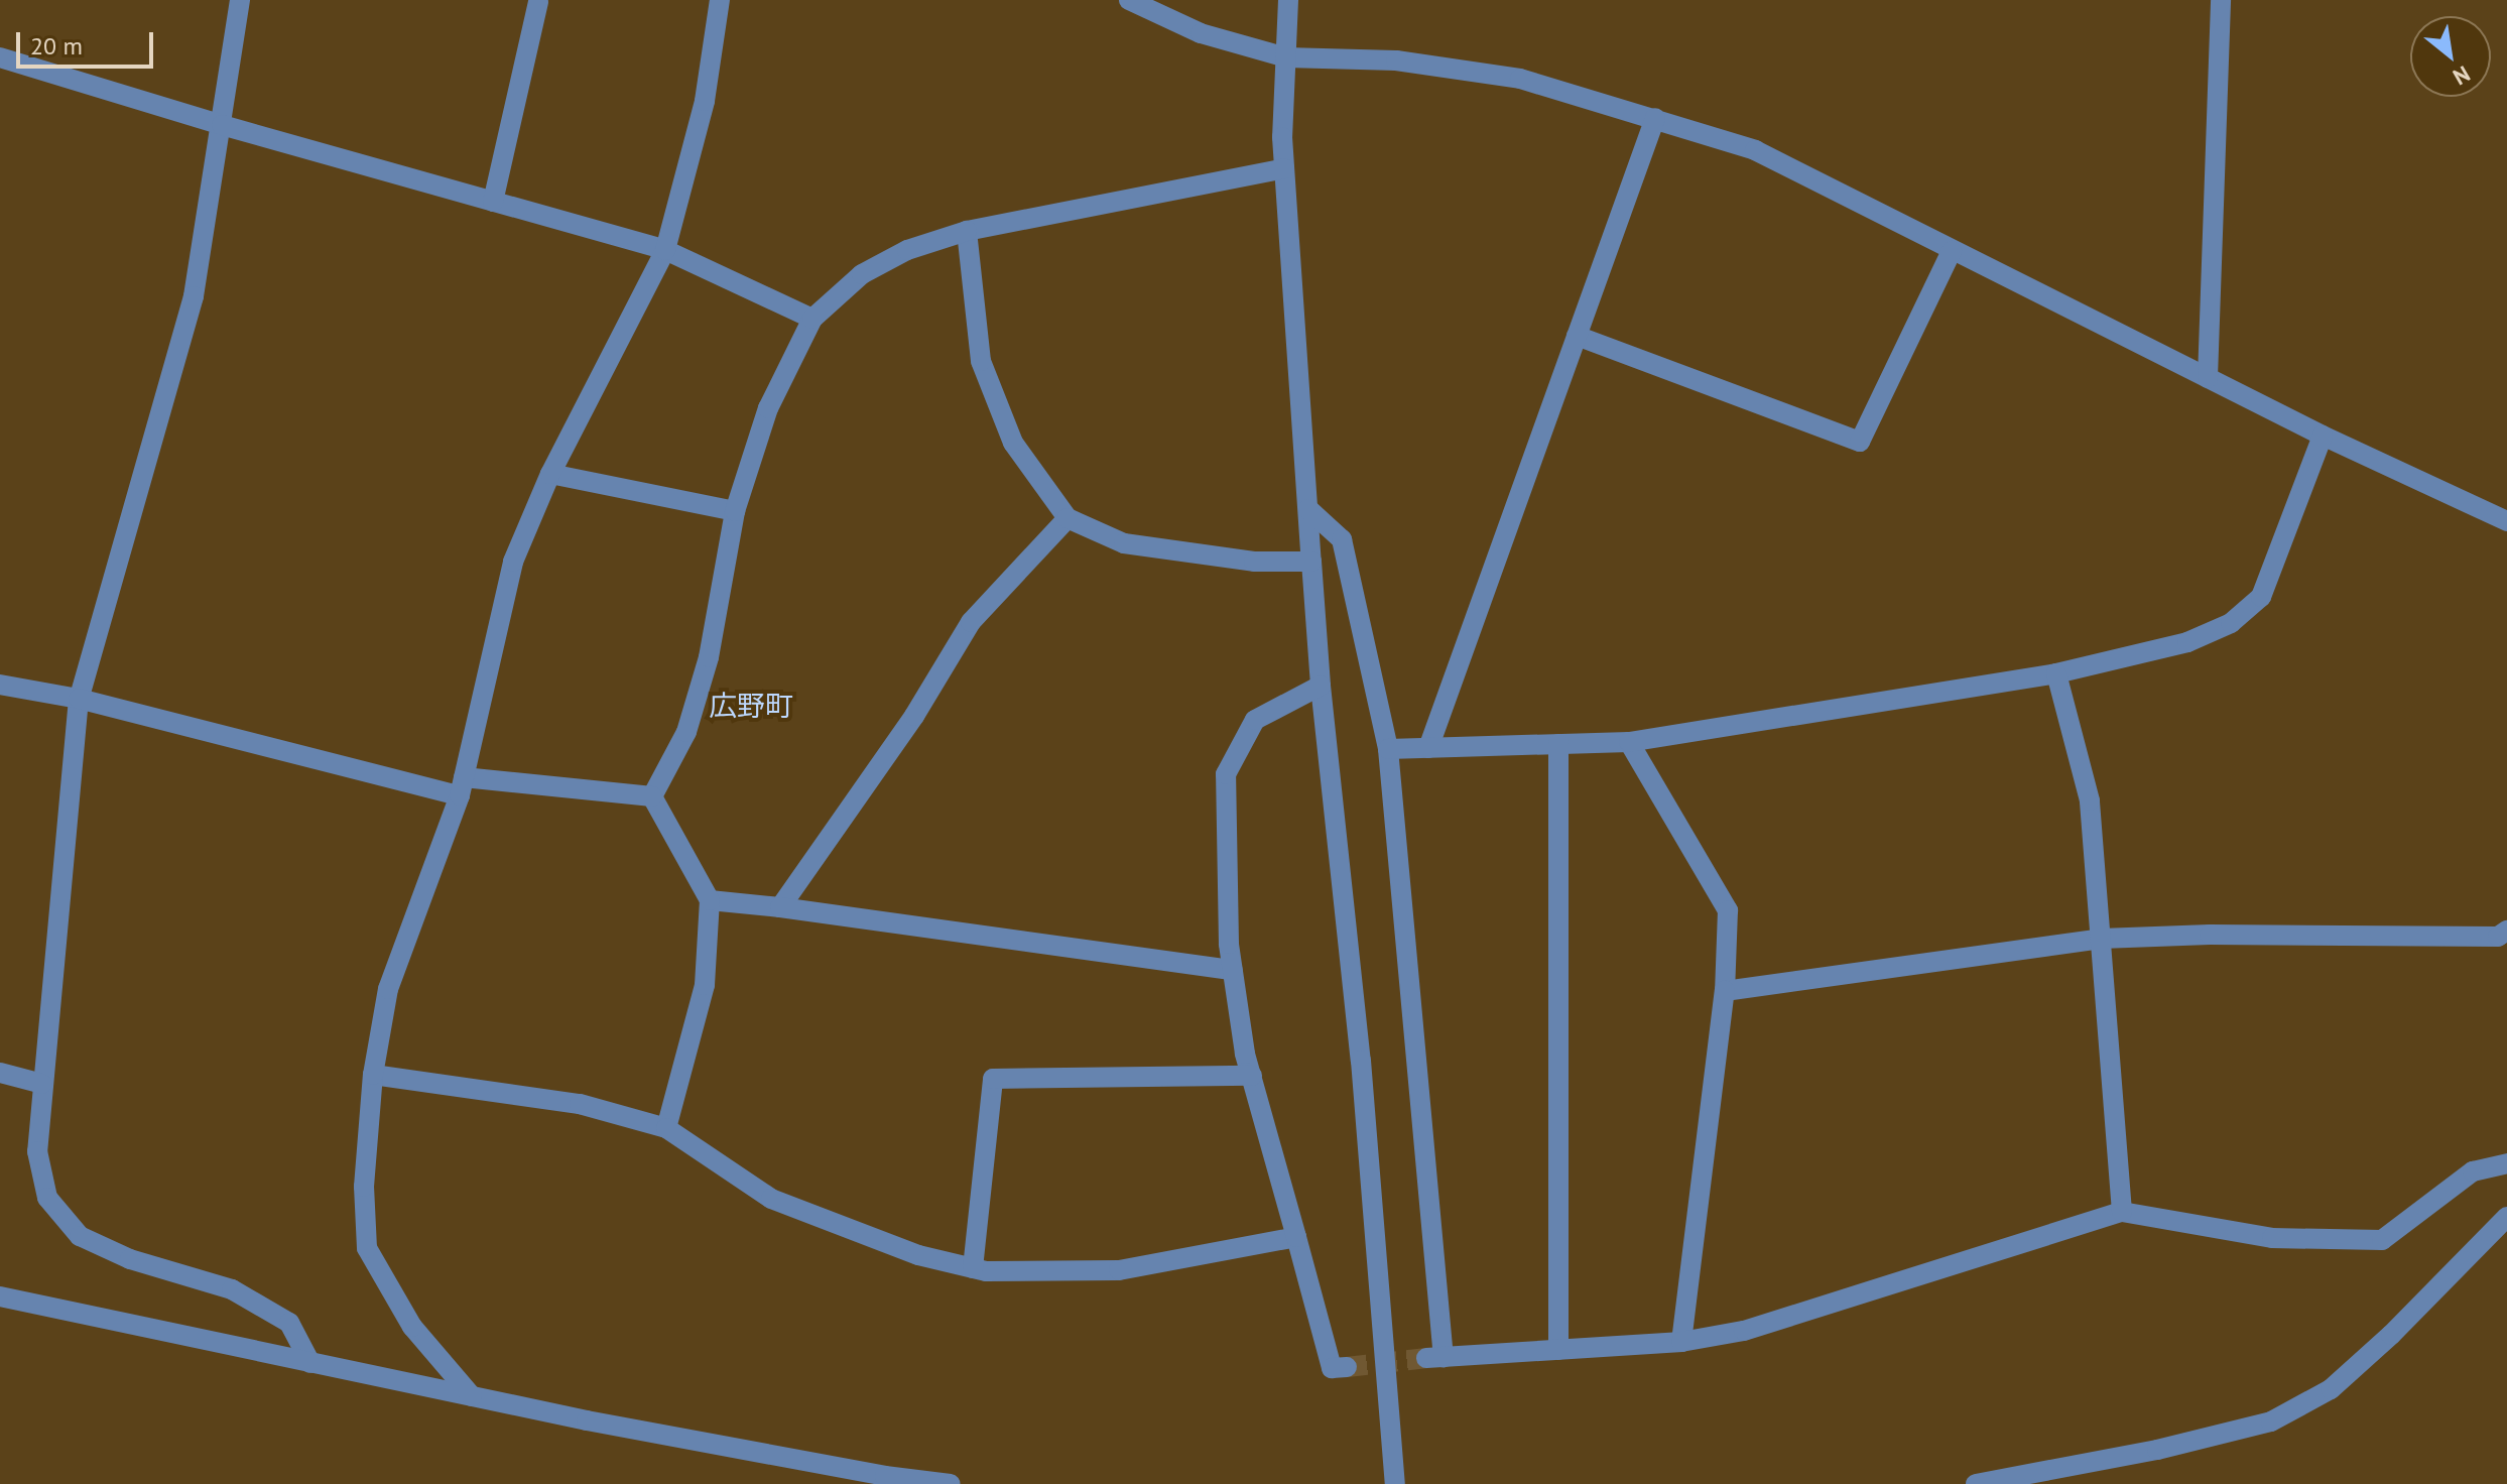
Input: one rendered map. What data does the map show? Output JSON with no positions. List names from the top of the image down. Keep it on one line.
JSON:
{"districts":["広野町"],"scale_bar":"20 m","north":"bottom right"}
